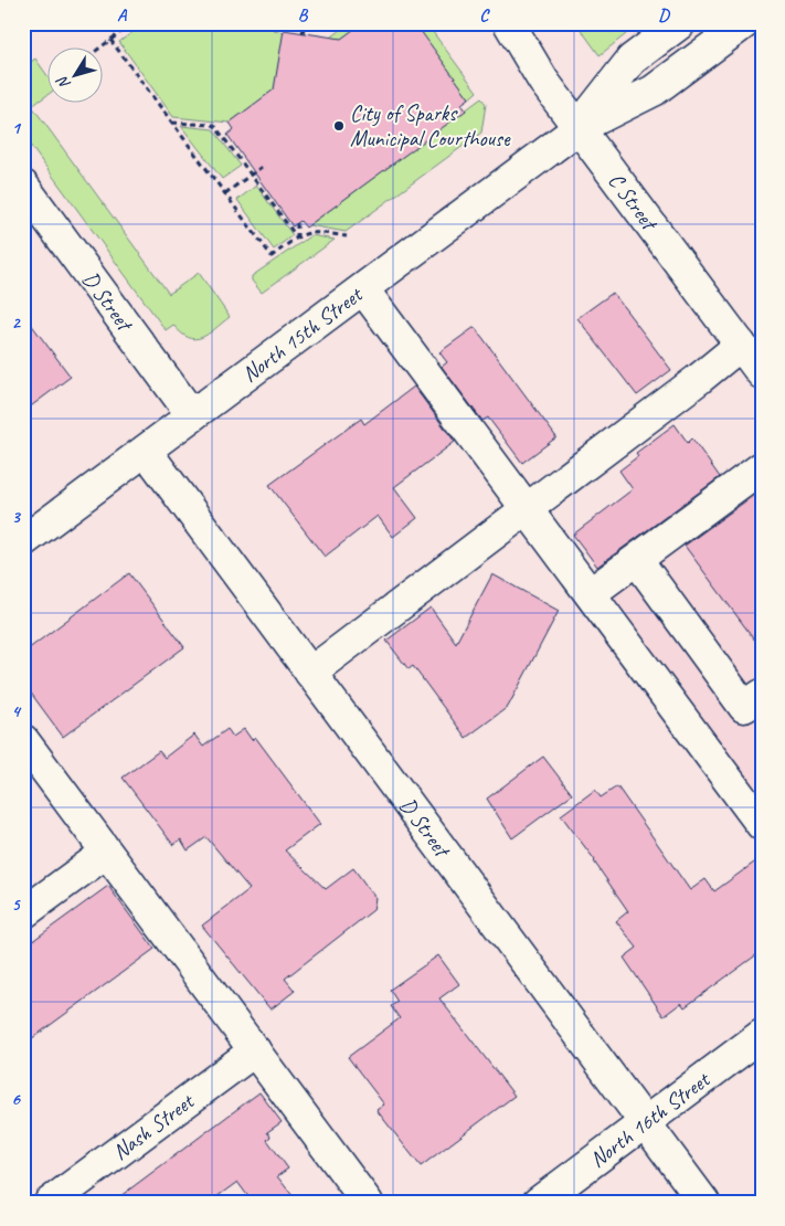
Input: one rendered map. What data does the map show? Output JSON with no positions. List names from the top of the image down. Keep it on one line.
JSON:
{"streets":{"street":["C Street","D Street","North 15th Street","North 16th Street","Nash Street"]},"crossings":[["C Street","North 15th Street"],["D Street","North 15th Street"],["D Street","North 16th Street"]],"places":["City of Sparks Municipal Courthouse"],"north":"bottom left","grid":{"columns":["A","B","C","D"],"rows":["1","2","3","4","5","6"]}}
